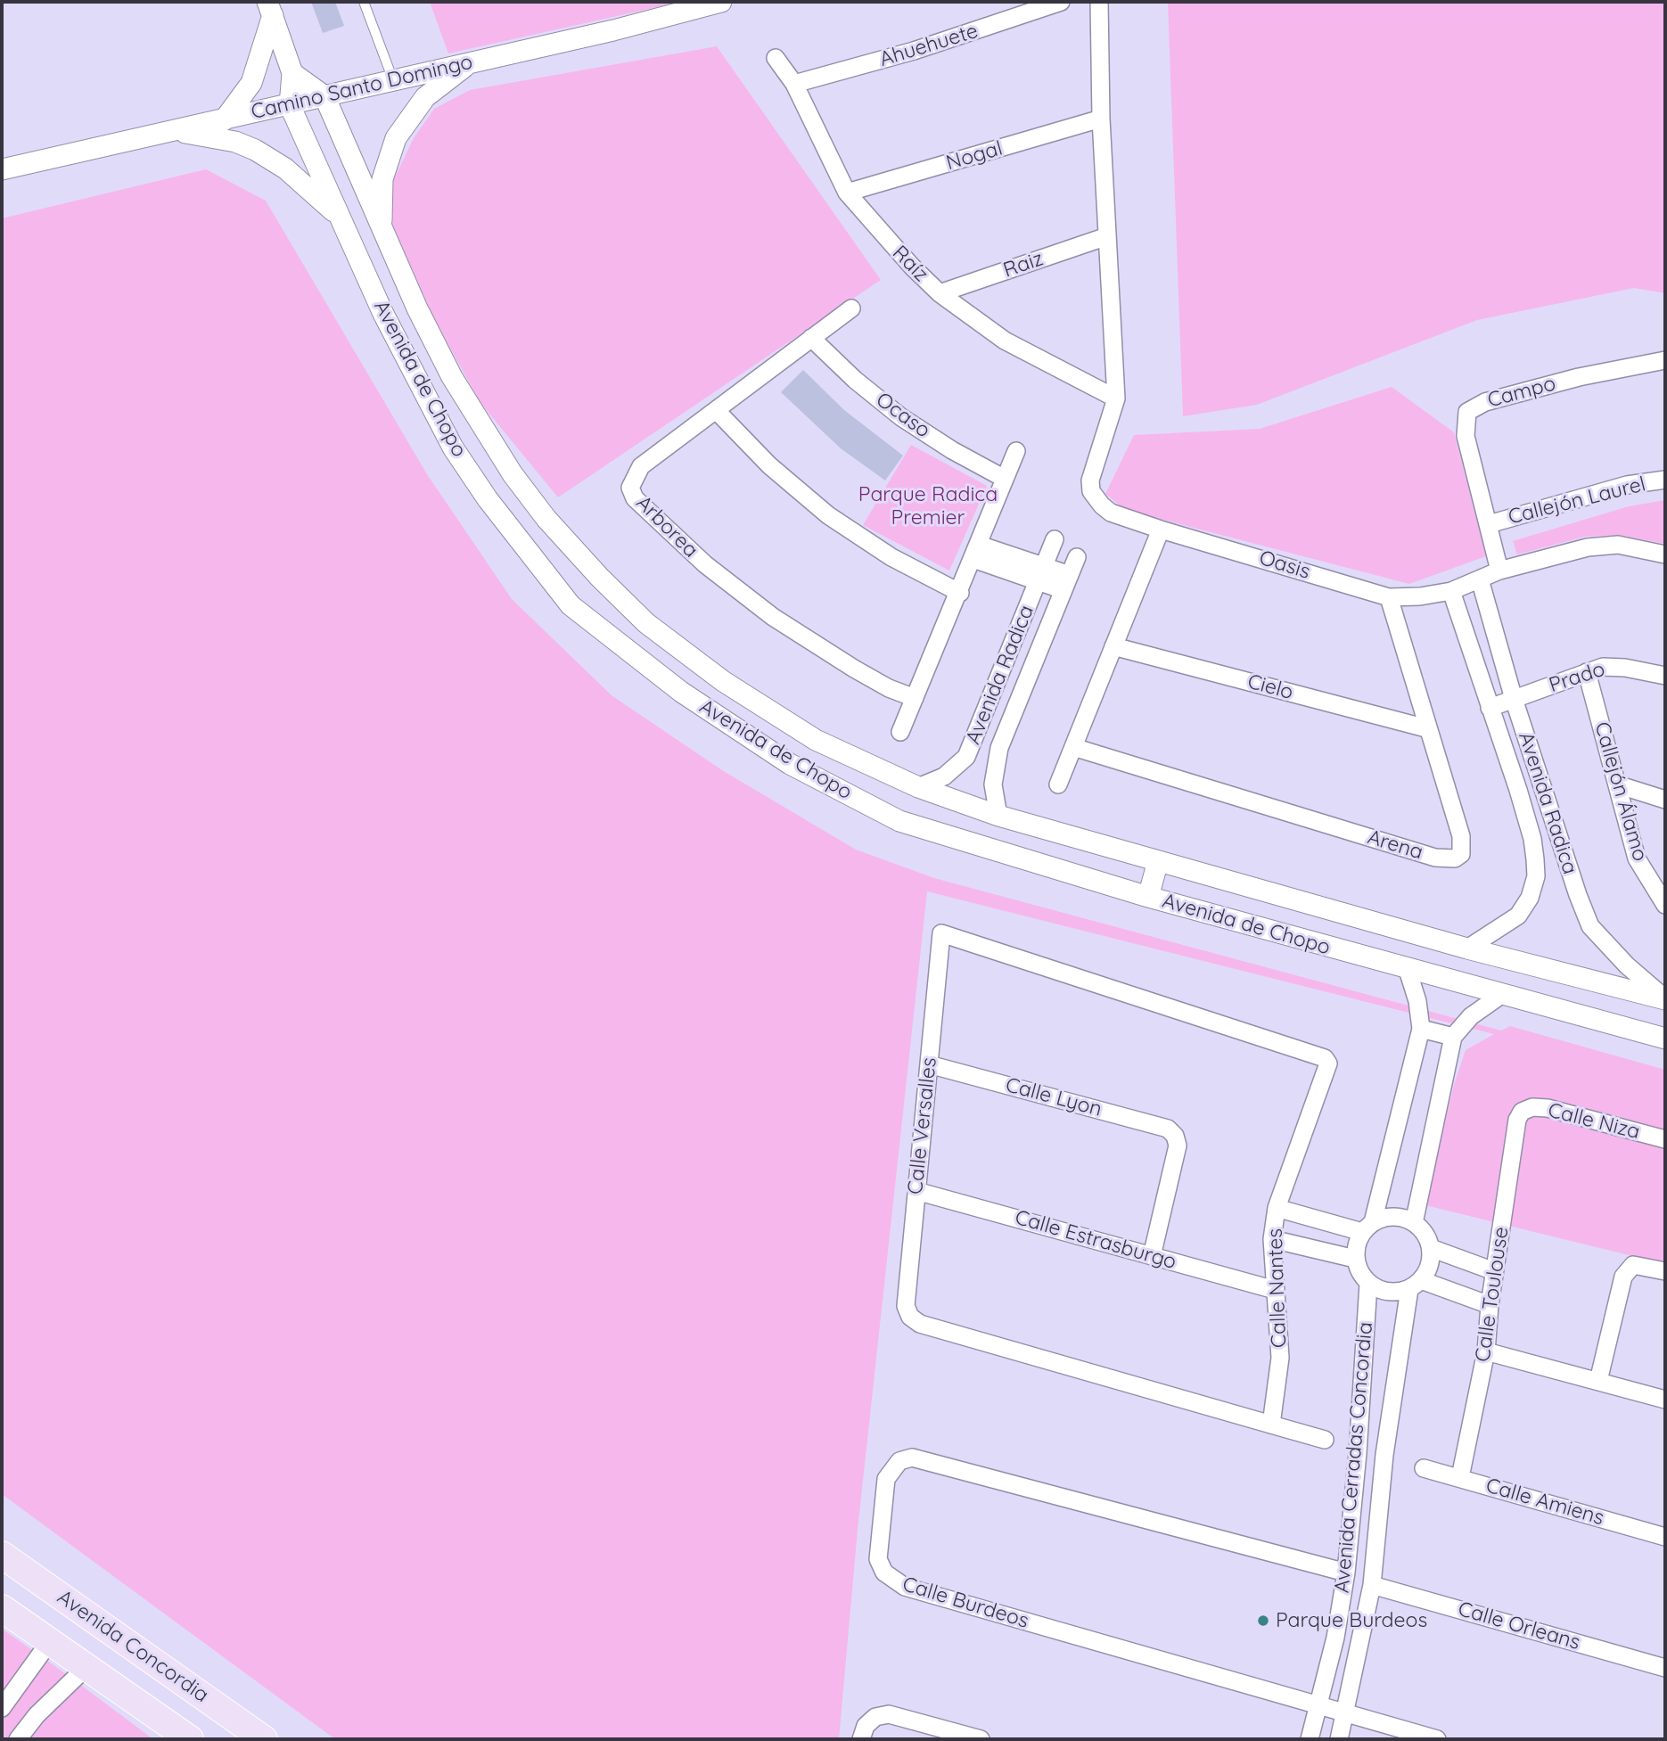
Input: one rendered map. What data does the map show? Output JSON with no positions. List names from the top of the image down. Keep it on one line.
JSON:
{"streets":{"main road":["Avenida Concordia"],"street":["Ahuehuete","Camino Santo Domingo","Nogal","Raíz","Raiz","Avenida de Chopo","Campo","Ocaso","Callejón Laurel","Arborea","Oasis","Avenida Radica","Prado","Cielo","Callejón Álamo","Arena","Calle Lyon","Calle Niza","Calle Versalles","Calle Estrasburgo","Calle Nantes","Calle Toulouse","Avenida Cerradas Concordia","Calle Amiens","Calle Burdeos","Calle Orleans"]},"crossings":[["Ahuehuete","Raíz"],["Camino Santo Domingo","Avenida de Chopo"],["Nogal","Raíz"],["Raíz","Raiz"],["Raíz","Oasis"],["Avenida de Chopo","Avenida Radica"],["Campo","Callejón Laurel"],["Campo","Oasis"],["Ocaso","Arborea"],["Oasis","Avenida Radica"],["Oasis","Arena"],["Avenida Radica","Prado"],["Prado","Callejón Álamo"],["Cielo","Arena"],["Calle Lyon","Calle Versalles"],["Calle Lyon","Calle Estrasburgo"],["Calle Niza","Calle Toulouse"],["Calle Versalles","Calle Estrasburgo"],["Calle Versalles","Calle Nantes"],["Calle Estrasburgo","Calle Nantes"],["Calle Toulouse","Calle Amiens"],["Avenida Cerradas Concordia","Calle Burdeos"],["Avenida Cerradas Concordia","Calle Orleans"]],"parks":["Parque Radica Premier"],"places":["Parque Burdeos"]}
